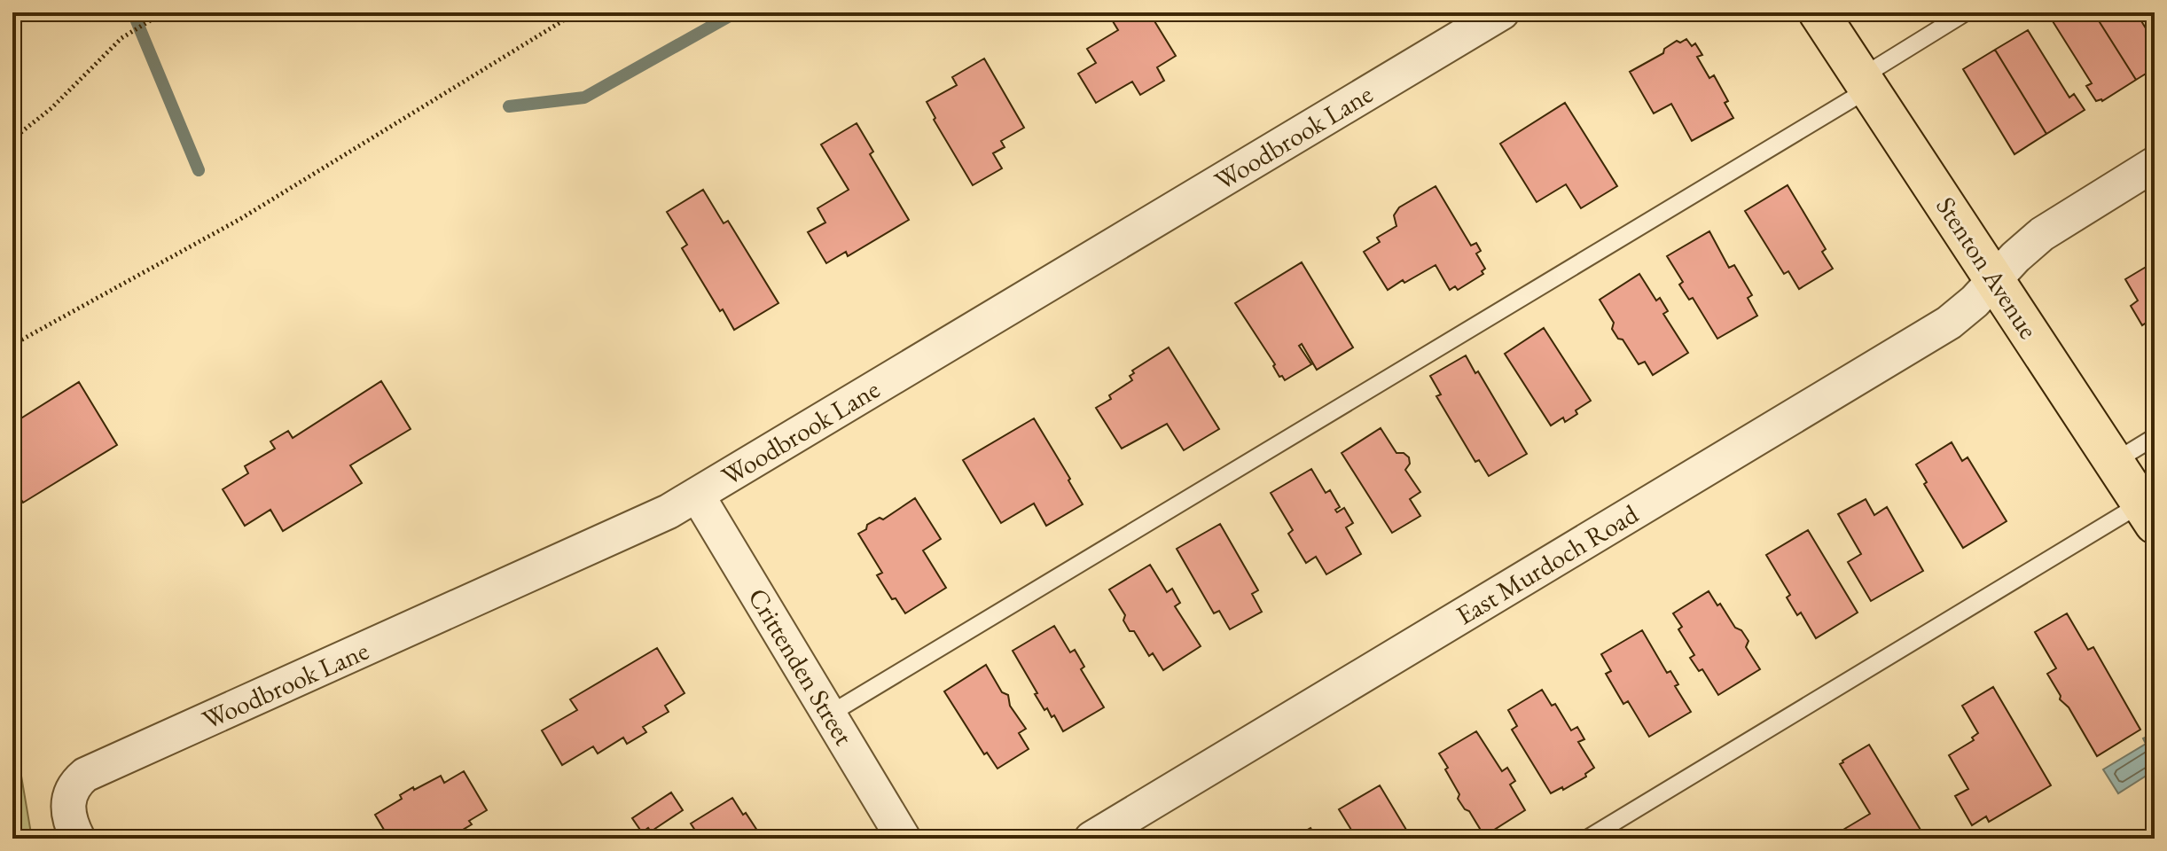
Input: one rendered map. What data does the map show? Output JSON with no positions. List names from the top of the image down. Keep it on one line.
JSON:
{"streets":{"main road":["Stenton Avenue"],"street":["Woodbrook Lane","East Murdoch Road","Crittenden Street"]},"crossings":[["Woodbrook Lane","Crittenden Street"],["Stenton Avenue","East Murdoch Road"]]}
